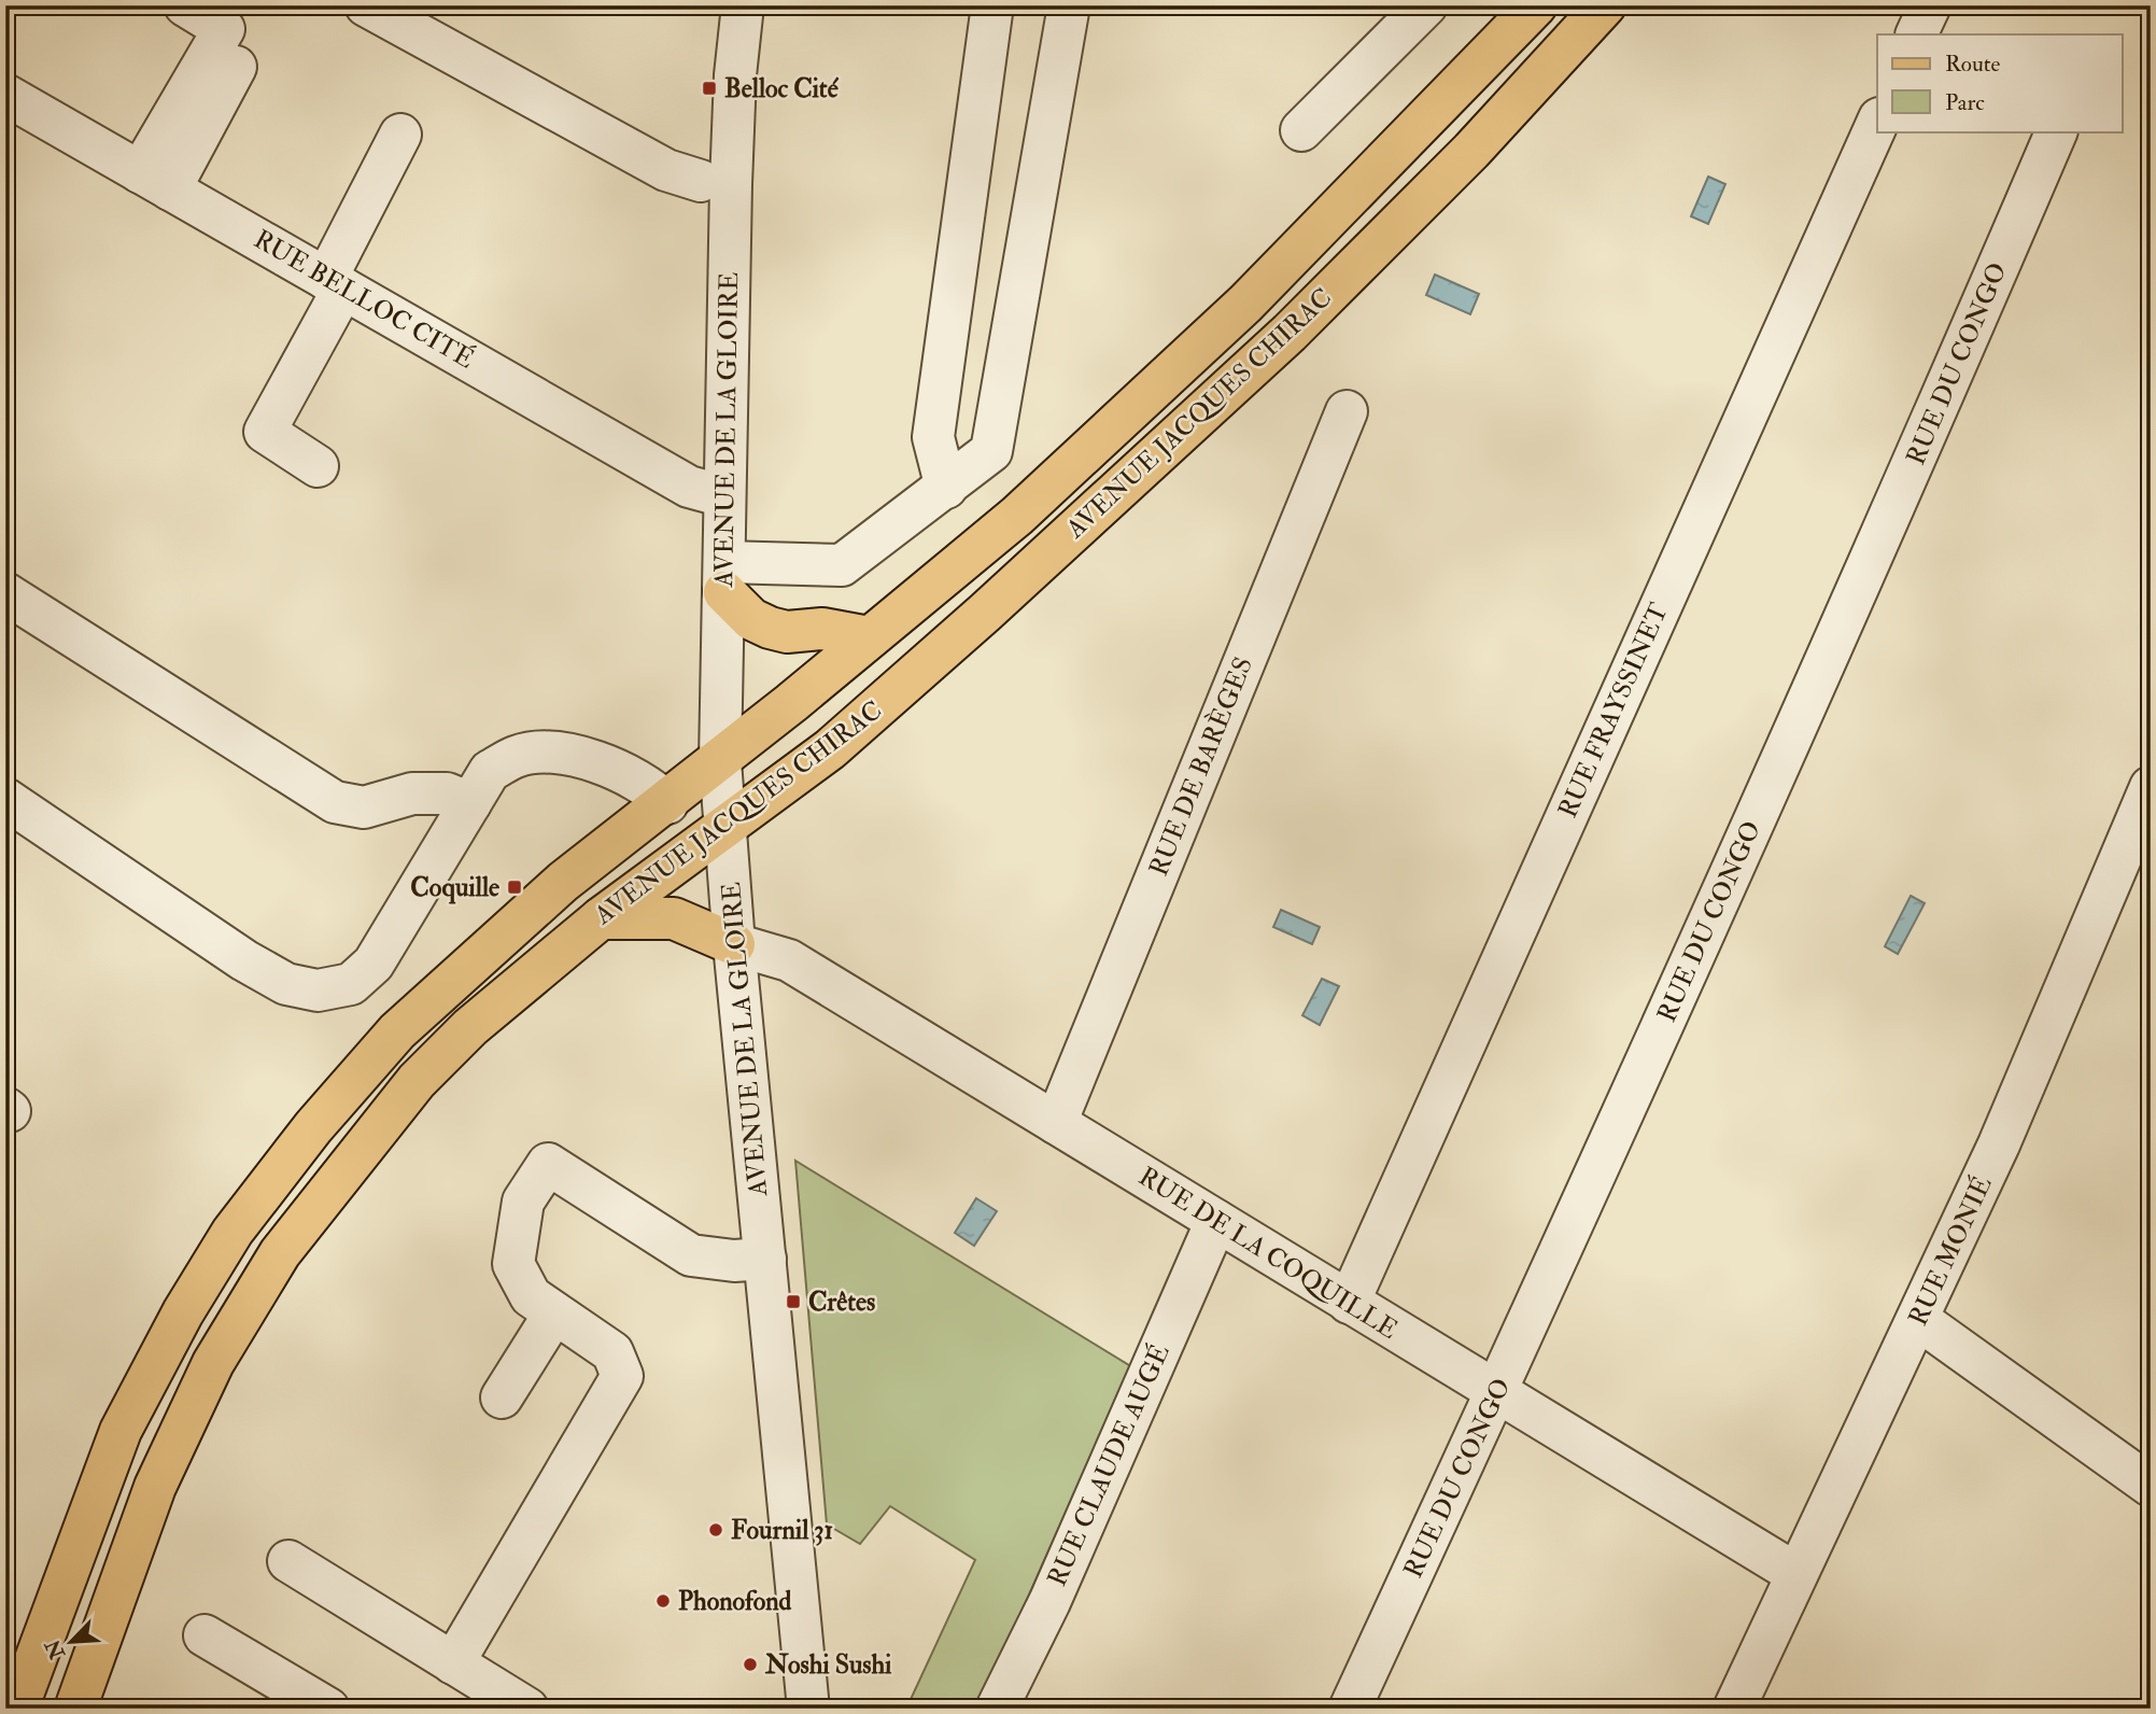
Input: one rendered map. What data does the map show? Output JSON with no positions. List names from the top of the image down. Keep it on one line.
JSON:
{"streets":{"main road":["AVENUE JACQUES CHIRAC"],"street":["RUE BELLOC CITÉ","RUE DU CONGO","AVENUE DE LA GLOIRE","RUE FRAYSSINET","RUE DE BARÈGES","RUE MONIÉ","RUE DE LA COQUILLE","RUE CLAUDE AUGÉ"]},"crossings":[["RUE BELLOC CITÉ","AVENUE DE LA GLOIRE"],["RUE DU CONGO","RUE DE LA COQUILLE"],["AVENUE JACQUES CHIRAC","AVENUE DE LA GLOIRE"],["AVENUE DE LA GLOIRE","RUE DE LA COQUILLE"],["RUE FRAYSSINET","RUE DE LA COQUILLE"],["RUE DE BARÈGES","RUE DE LA COQUILLE"],["RUE MONIÉ","RUE DE LA COQUILLE"],["RUE DE LA COQUILLE","RUE CLAUDE AUGÉ"]],"places":{"transit":["Belloc Cité","Coquille","Crêtes"],"other":["Fournil 31","Phonofond","Noshi Sushi"]},"legend":["Route","Parc"],"north":"bottom left"}
